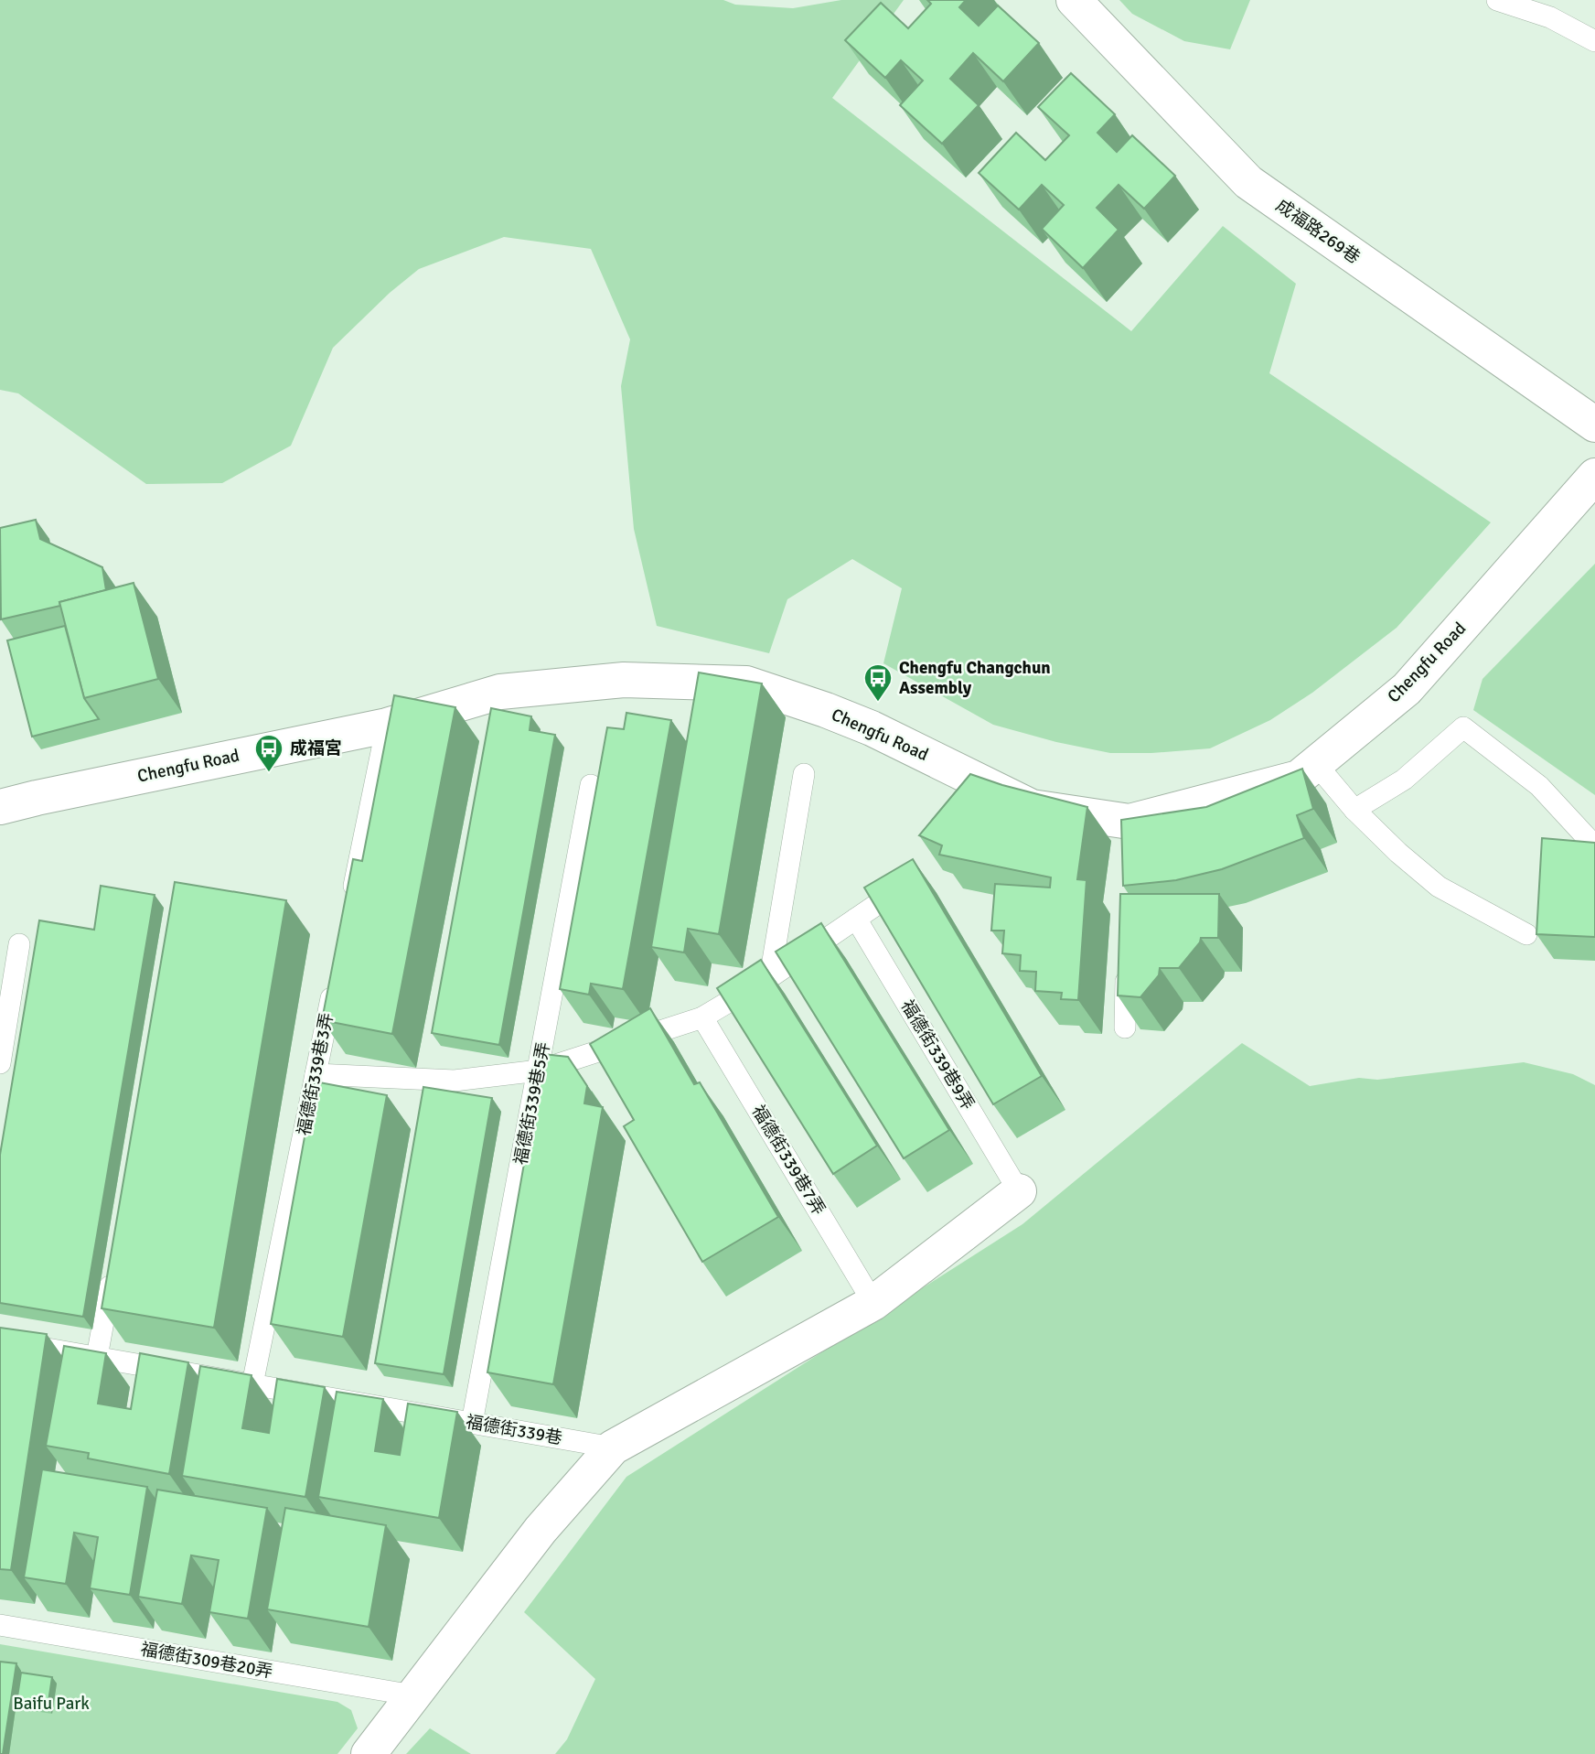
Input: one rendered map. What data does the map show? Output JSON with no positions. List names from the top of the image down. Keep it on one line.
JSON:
{"streets":{"street":["成福路269巷","Chengfu Road"],"lane":["福德街339巷9弄","福德街339巷3弄","福德街339巷5弄","福德街339巷7弄","福德街339巷","福德街309巷20弄"]},"crossings":[["福德街339巷3弄","福德街339巷"],["福德街339巷5弄","福德街339巷"]],"parks":["Baifu Park"],"places":{"bus stop":["Chengfu Changchun Assembly","成福宮"]}}
